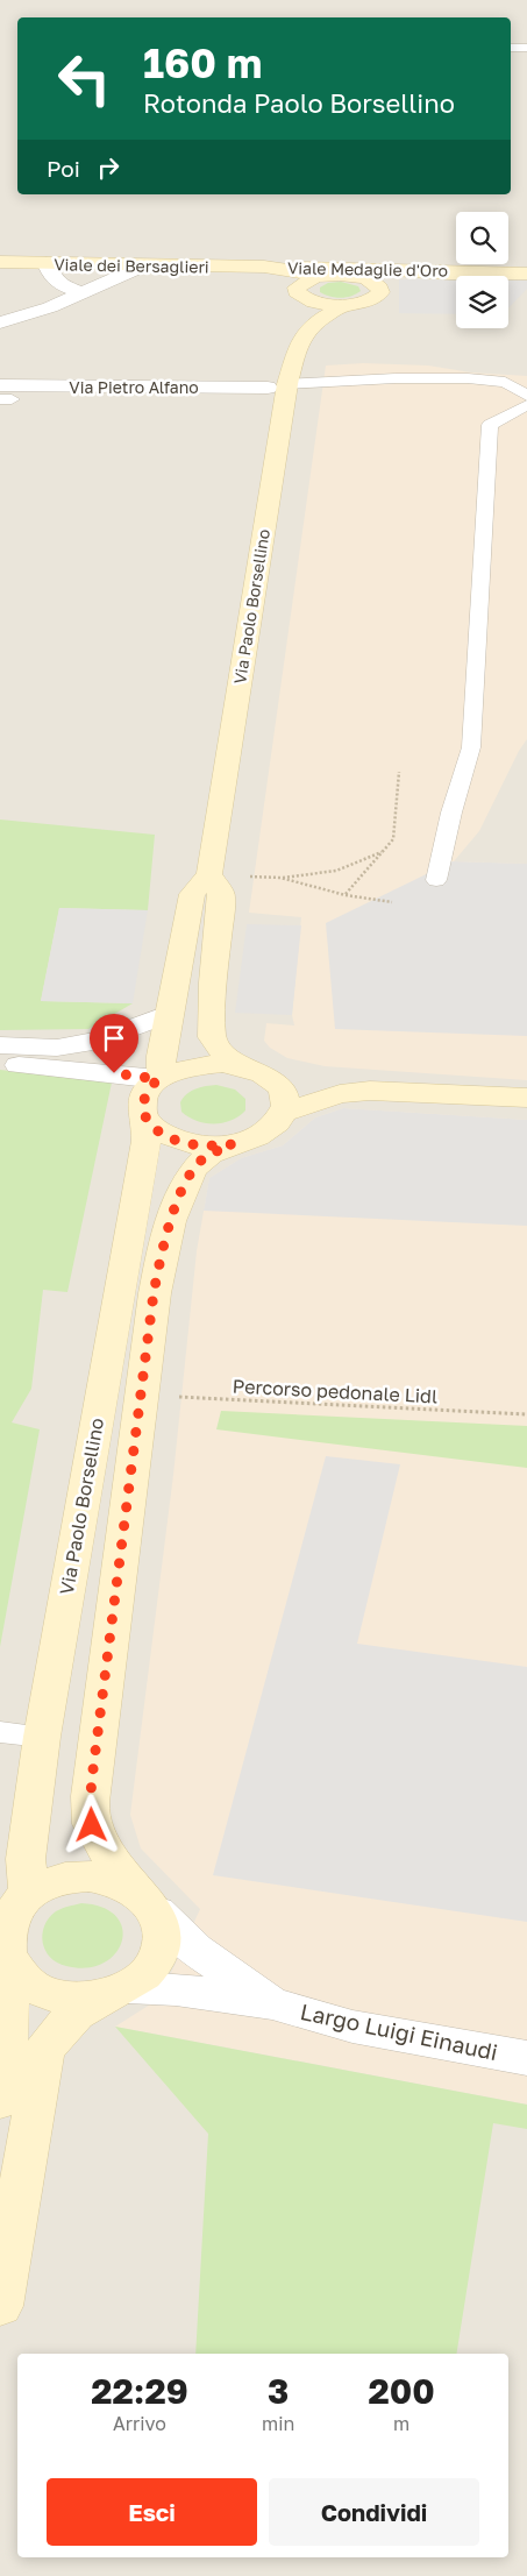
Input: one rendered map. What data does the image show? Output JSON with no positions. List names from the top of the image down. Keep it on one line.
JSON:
{"streets":{"main road":["Viale dei Bersaglieri","Viale Medaglie d'Oro","Via Paolo Borsellino"],"street":["Via Pietro Alfano","Largo Luigi Einaudi"],"path":["Percorso pedonale Lidl"]},"crossings":[["Viale dei Bersaglieri","Viale Medaglie d'Oro"],["Viale dei Bersaglieri","Via Paolo Borsellino"],["Via Pietro Alfano","Via Paolo Borsellino"],["Via Paolo Borsellino","Largo Luigi Einaudi"]],"page":{"turn":["160 m","Rotonda Paolo Borsellino"],"then":"Poi","eta":["22:29","Arrivo","3","min","200","m"],"buttons":["Esci","Condividi"]}}
